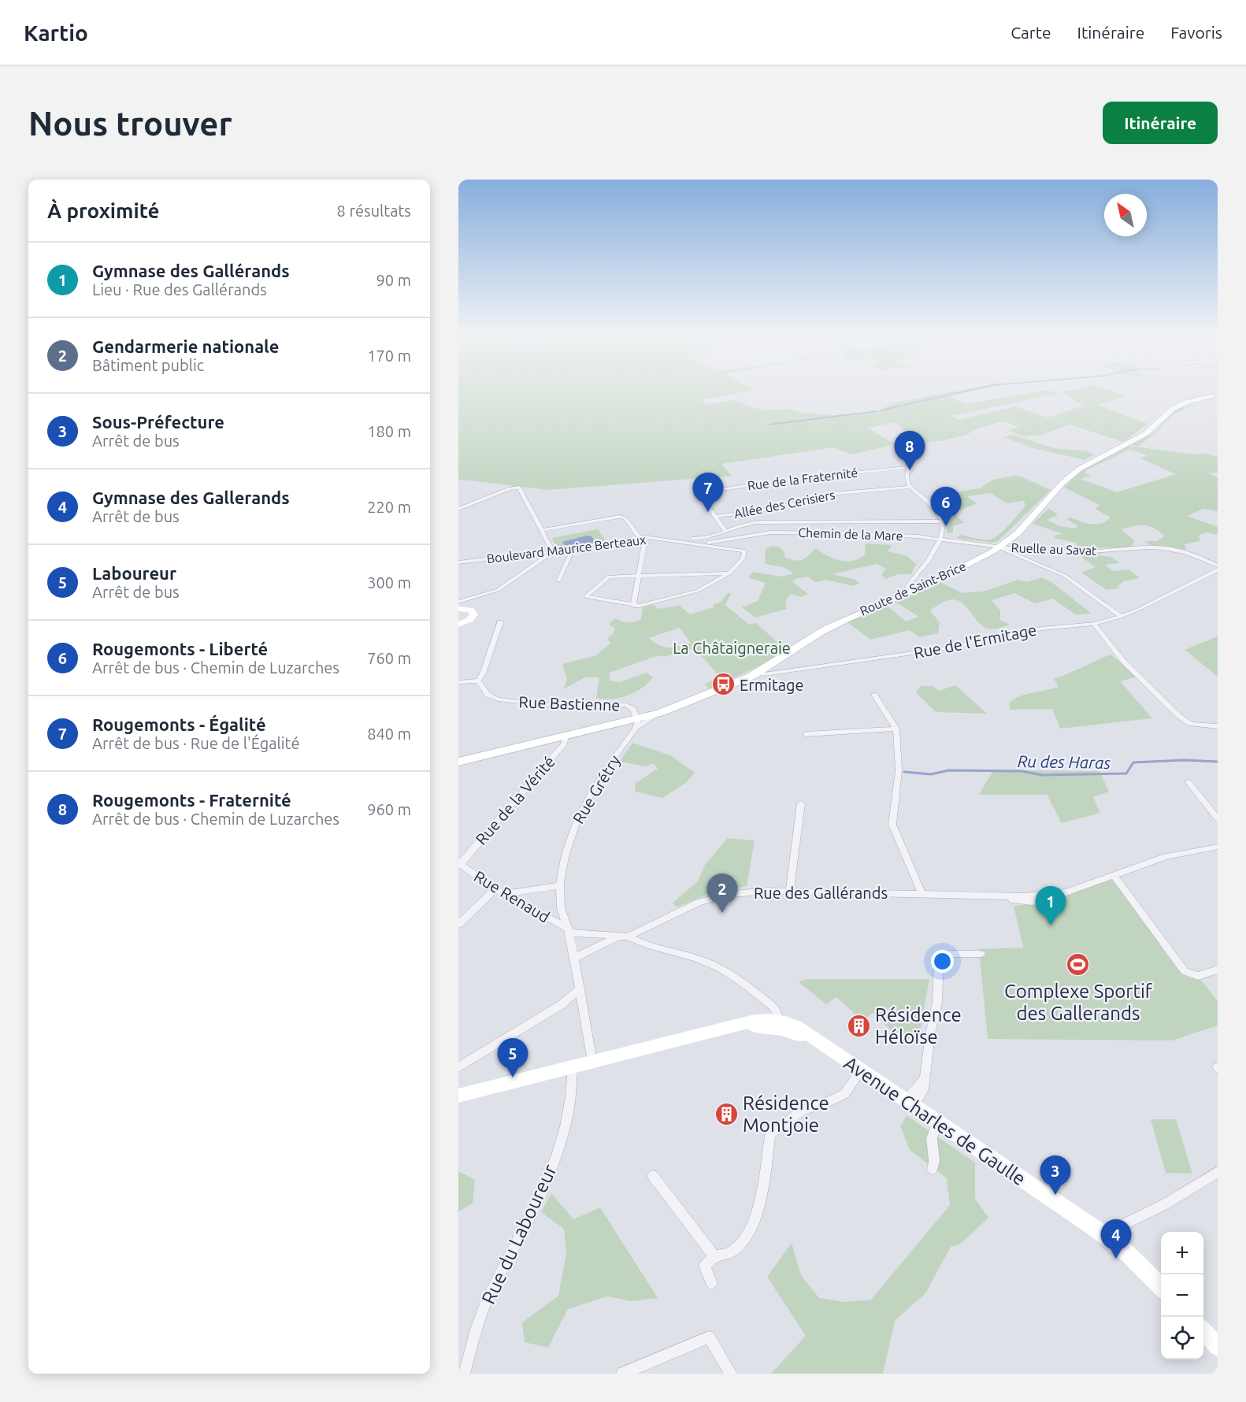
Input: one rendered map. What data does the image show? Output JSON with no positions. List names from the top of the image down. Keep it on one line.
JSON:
{"streets":{"main road":["Route de Saint-Brice","Avenue Charles de Gaulle"],"street":["Rue de la Fraternité","Allée des Cerisiers","Chemin de la Mare","Boulevard Maurice Berteaux","Ruelle au Savat","Rue de l'Ermitage","Rue Bastienne","Rue Grétry","Rue de la Vérité","Rue des Gallérands","Rue Renaud","Rue du Laboureur"]},"crossings":[["Rue de la Fraternité","Allée des Cerisiers"],["Chemin de la Mare","Boulevard Maurice Berteaux"],["Chemin de la Mare","Ruelle au Savat"],["Chemin de la Mare","Route de Saint-Brice"],["Ruelle au Savat","Route de Saint-Brice"],["Route de Saint-Brice","Rue de l'Ermitage"],["Route de Saint-Brice","Rue Bastienne"],["Route de Saint-Brice","Rue Grétry"],["Route de Saint-Brice","Rue de la Vérité"],["Rue Bastienne","Rue Grétry"],["Rue Grétry","Rue des Gallérands"],["Rue Grétry","Rue Renaud"],["Rue Grétry","Avenue Charles de Gaulle"],["Rue de la Vérité","Rue Renaud"],["Rue des Gallérands","Rue Renaud"],["Avenue Charles de Gaulle","Rue du Laboureur"]],"water":["Ru des Haras"],"parks":["La Châtaigneraie"],"places":{"bus stop":["Ermitage"],"sports":["Complexe Sportif des Gallerands"],"building":["Résidence Héloïse","Résidence Montjoie"]},"north":"top left","page":{"header":"Kartio","nav":["Carte","Itinéraire","Favoris"],"buttons":"Itinéraire","title":"Nous trouver","heading":["À proximité","8 résultats"],"list":[{"mark":"1","name":"Gymnase des Gallérands","note":"Lieu · Rue des Gallérands","value":"90 m"},{"mark":"2","name":"Gendarmerie nationale","note":"Bâtiment public","value":"170 m"},{"mark":"3","name":"Sous-Préfecture","note":"Arrêt de bus","value":"180 m"},{"mark":"4","name":"Gymnase des Gallerands","note":"Arrêt de bus","value":"220 m"},{"mark":"5","name":"Laboureur","note":"Arrêt de bus","value":"300 m"},{"mark":"6","name":"Rougemonts - Liberté","note":"Arrêt de bus · Chemin de Luzarches","value":"760 m"},{"mark":"7","name":"Rougemonts - Égalité","note":"Arrêt de bus · Rue de l'Égalité","value":"840 m"},{"mark":"8","name":"Rougemonts - Fraternité","note":"Arrêt de bus · Chemin de Luzarches","value":"960 m"}],"pins":["8","7","6","2","1","5","3","4"],"map_buttons":["+","−"]}}
